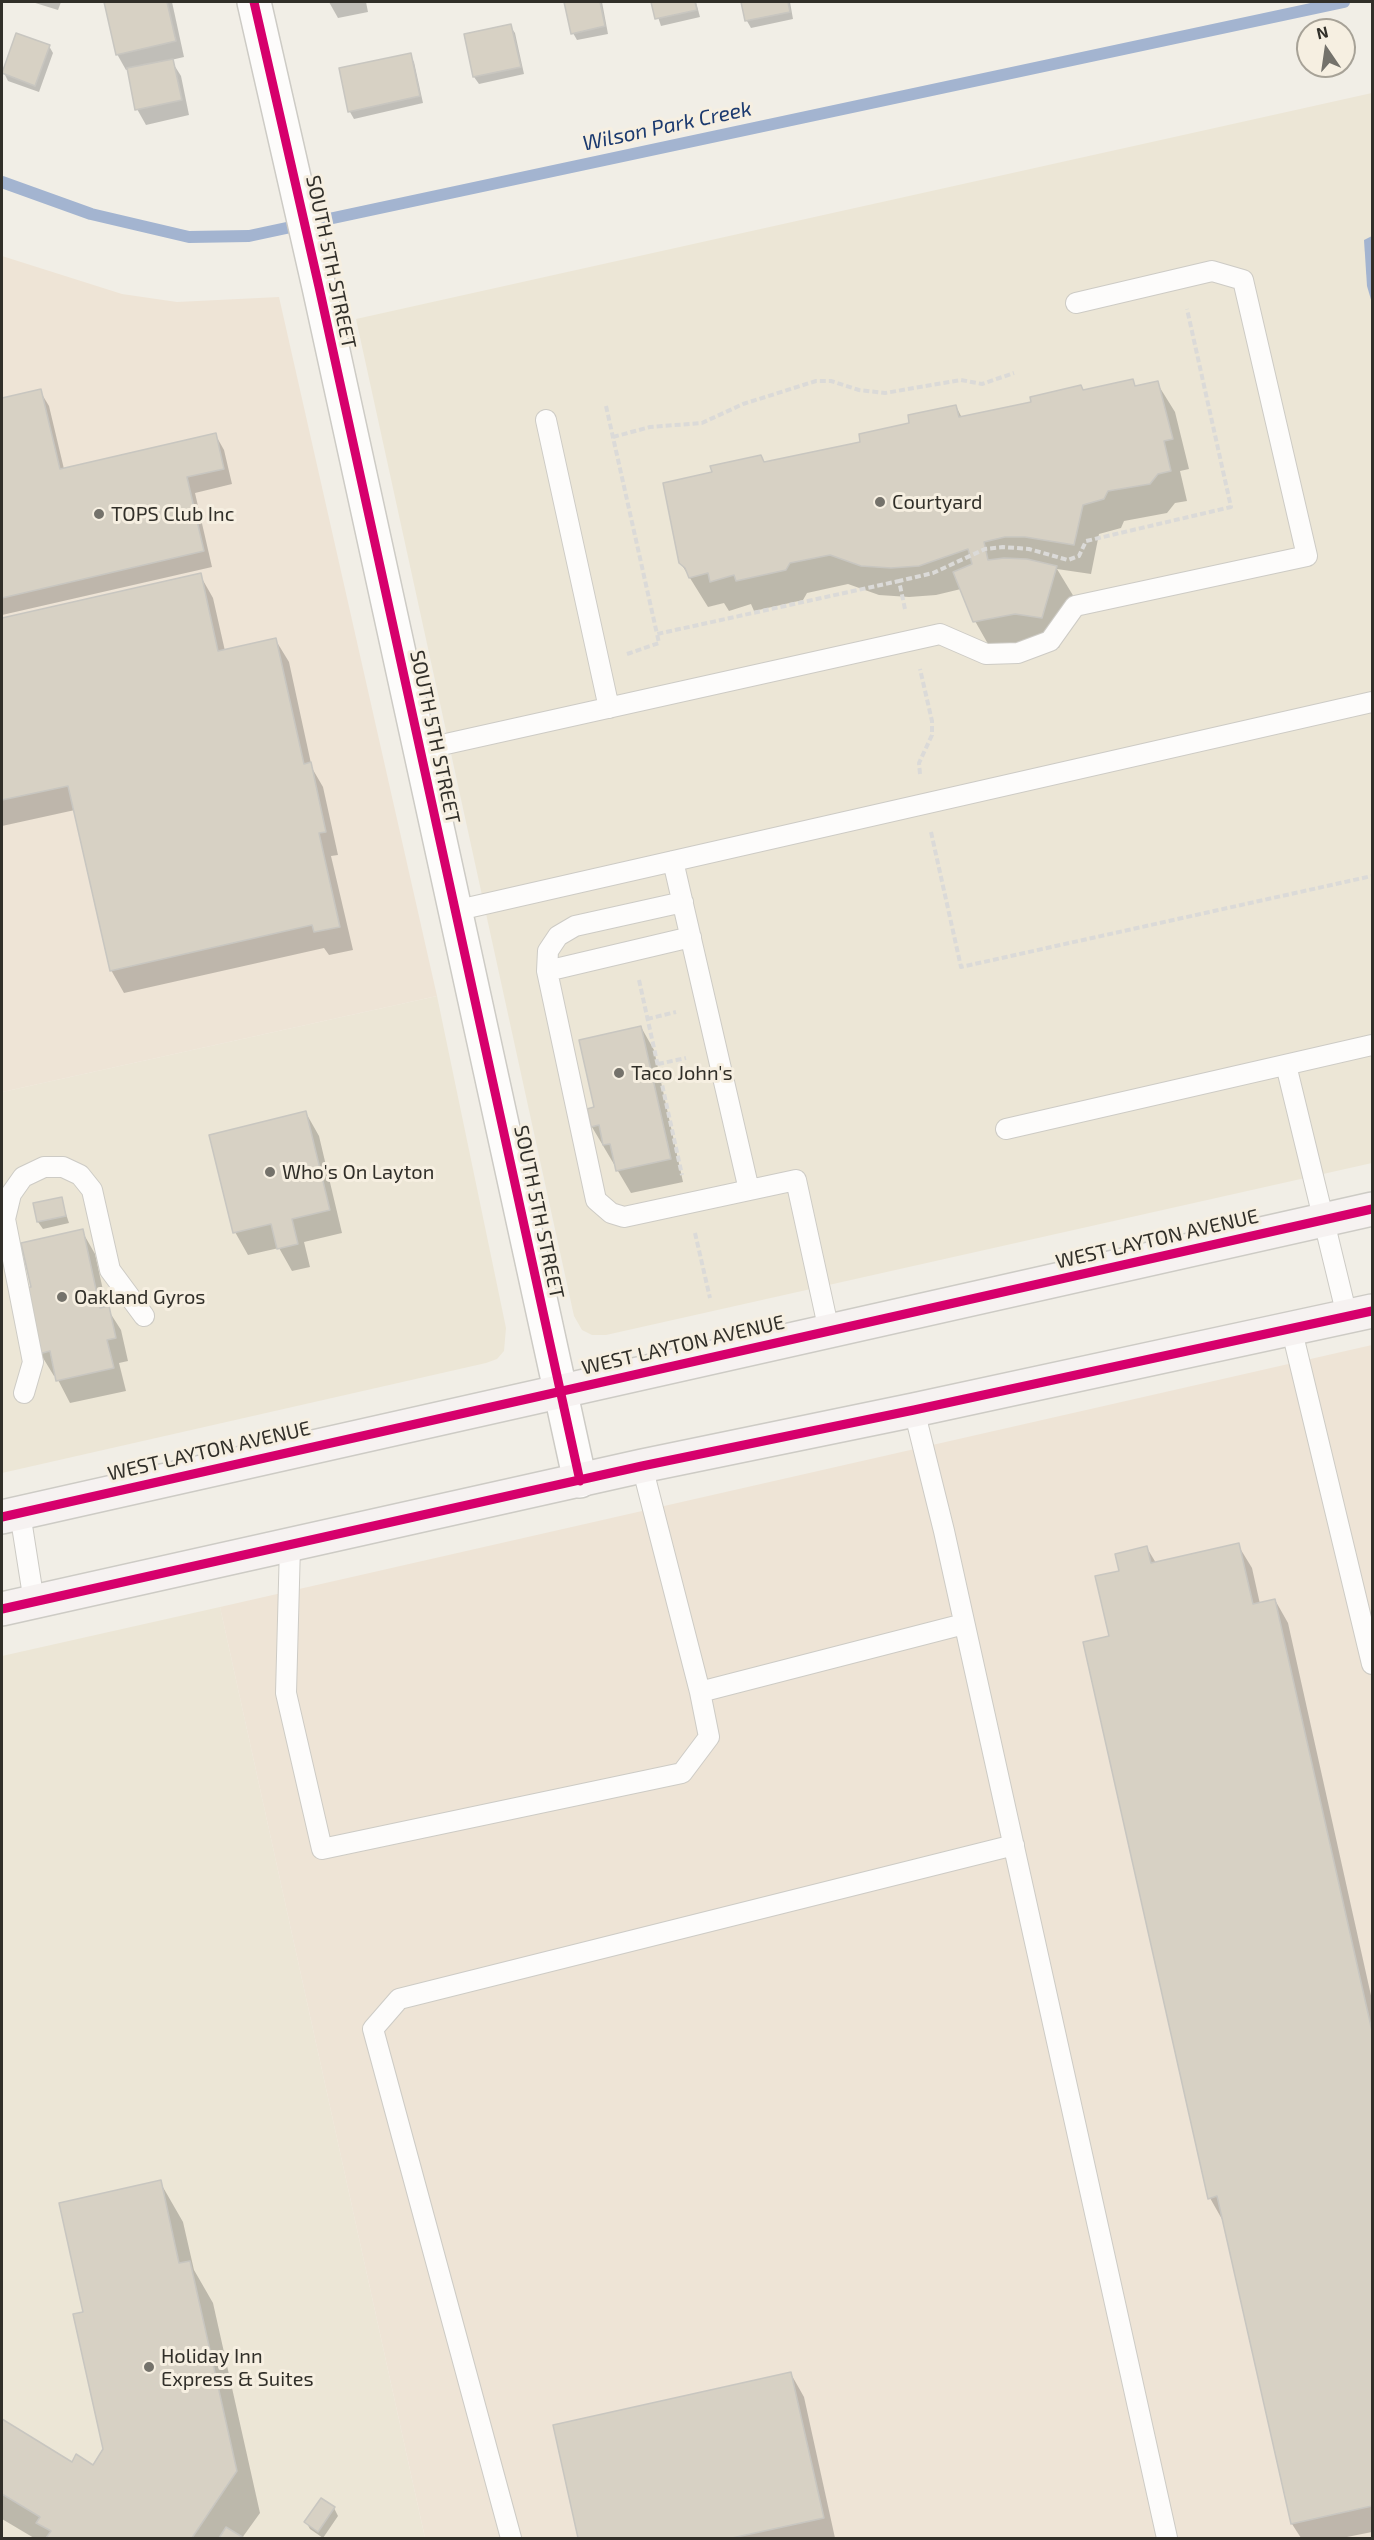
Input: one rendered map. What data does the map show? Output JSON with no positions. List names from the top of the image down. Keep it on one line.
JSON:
{"streets":{"main road":["WEST LAYTON AVENUE"],"street":["SOUTH 5TH STREET"]},"crossings":[["SOUTH 5TH STREET","WEST LAYTON AVENUE"]],"water":["Wilson Park Creek"],"places":["Courtyard","TOPS Club Inc","Taco John's","Who's On Layton","Oakland Gyros","Holiday Inn Express & Suites"],"north":"top"}
